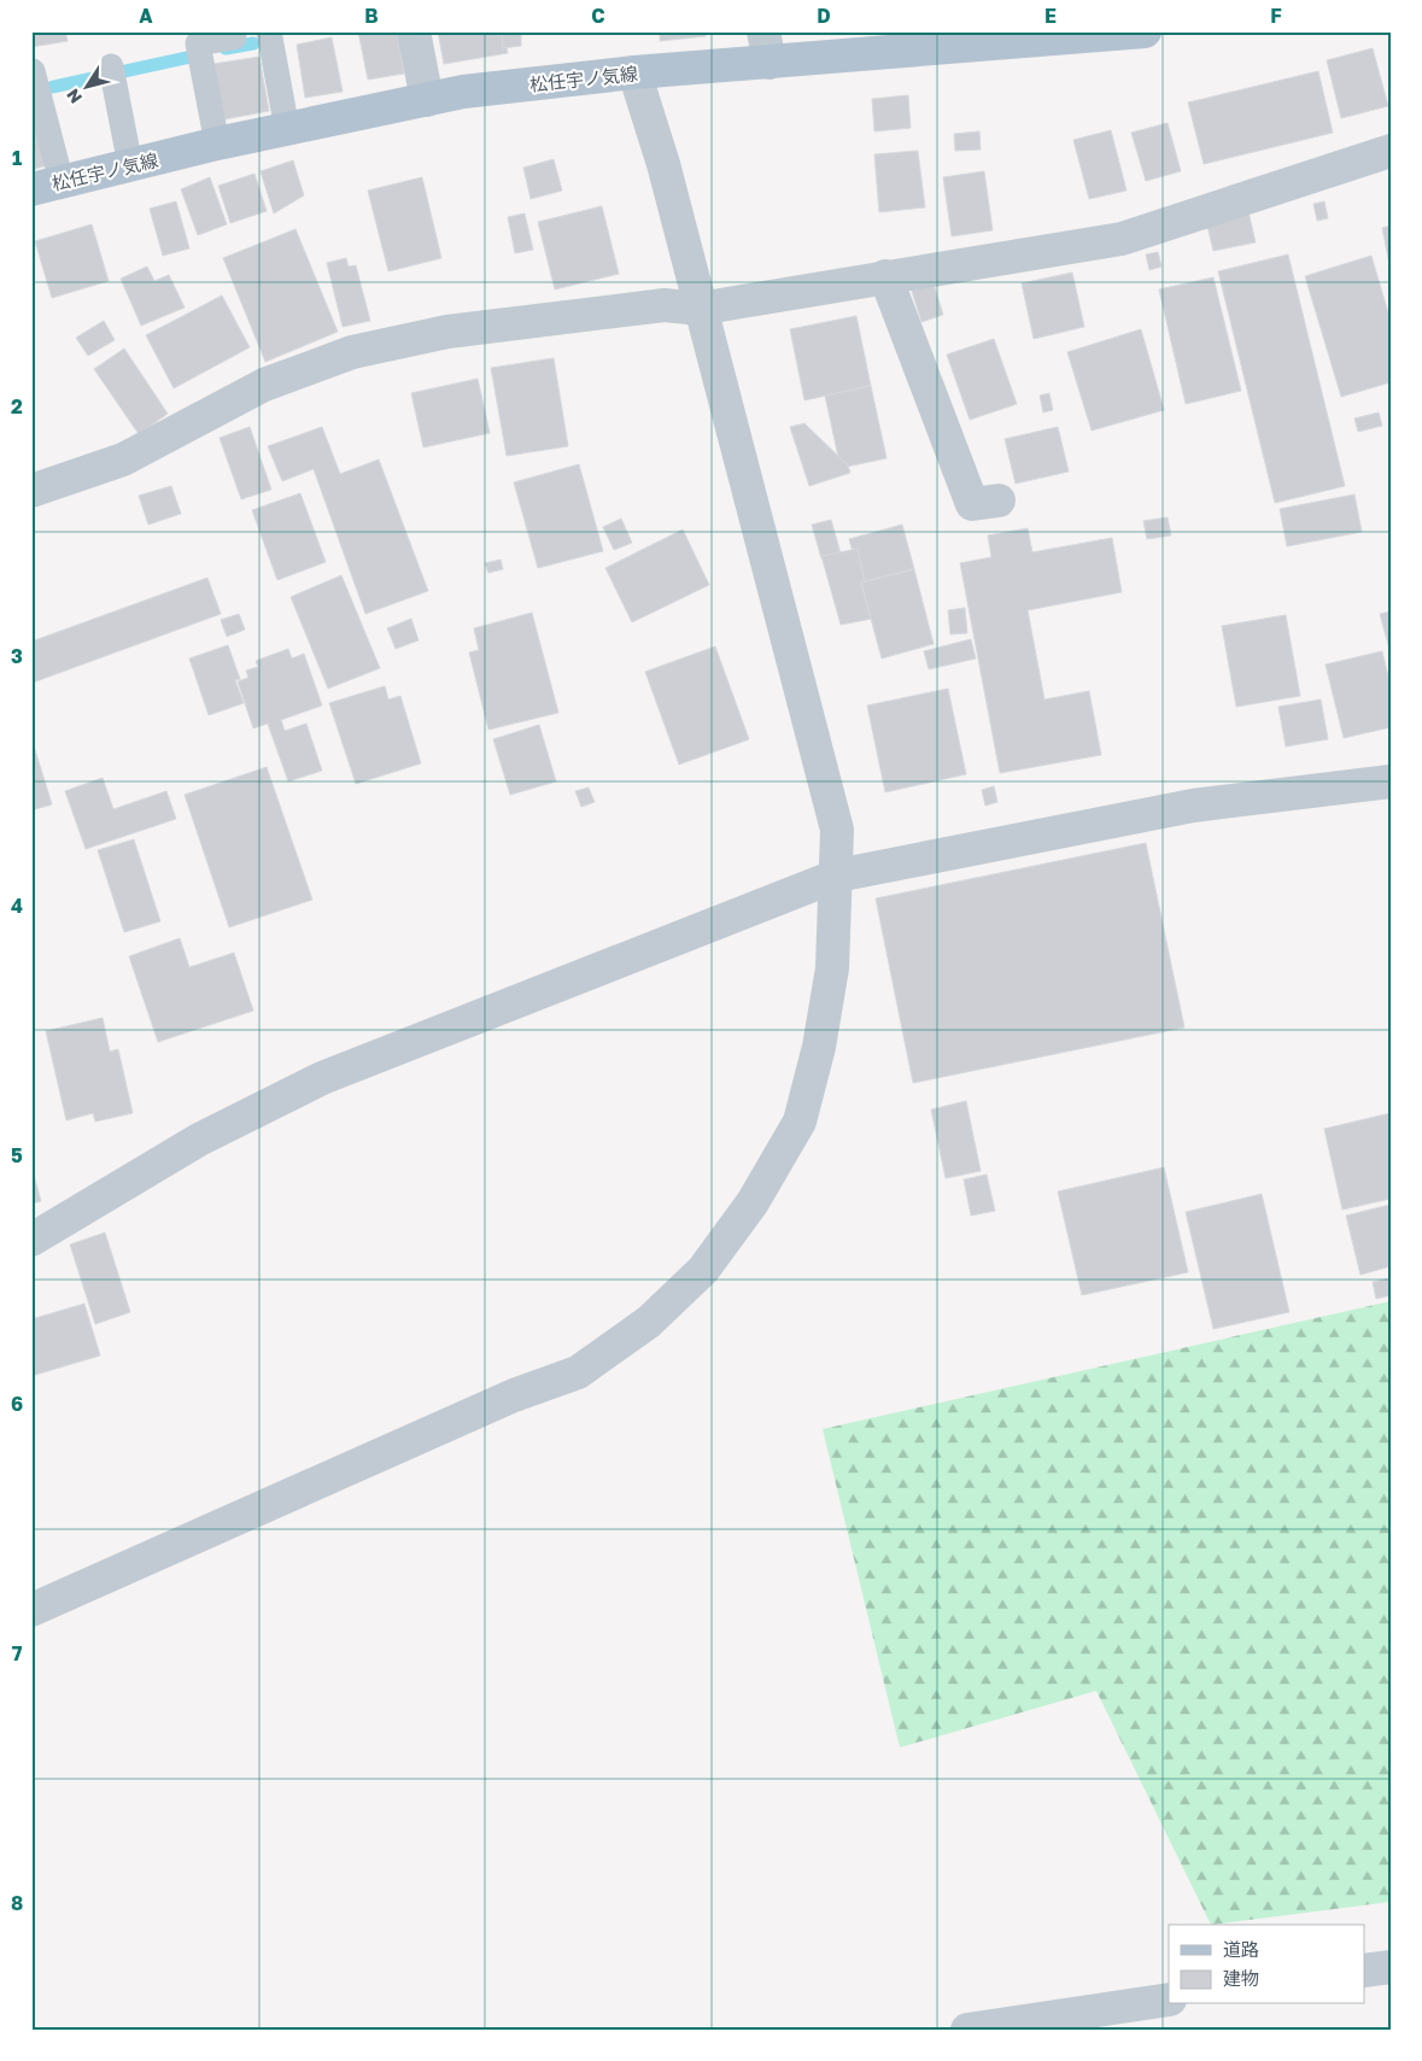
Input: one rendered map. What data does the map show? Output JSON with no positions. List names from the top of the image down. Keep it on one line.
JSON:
{"streets":{"main road":["松任宇ノ気線"]},"legend":["道路","建物"],"north":"bottom left","grid":{"columns":["A","B","C","D","E","F"],"rows":["1","2","3","4","5","6","7","8"]}}
